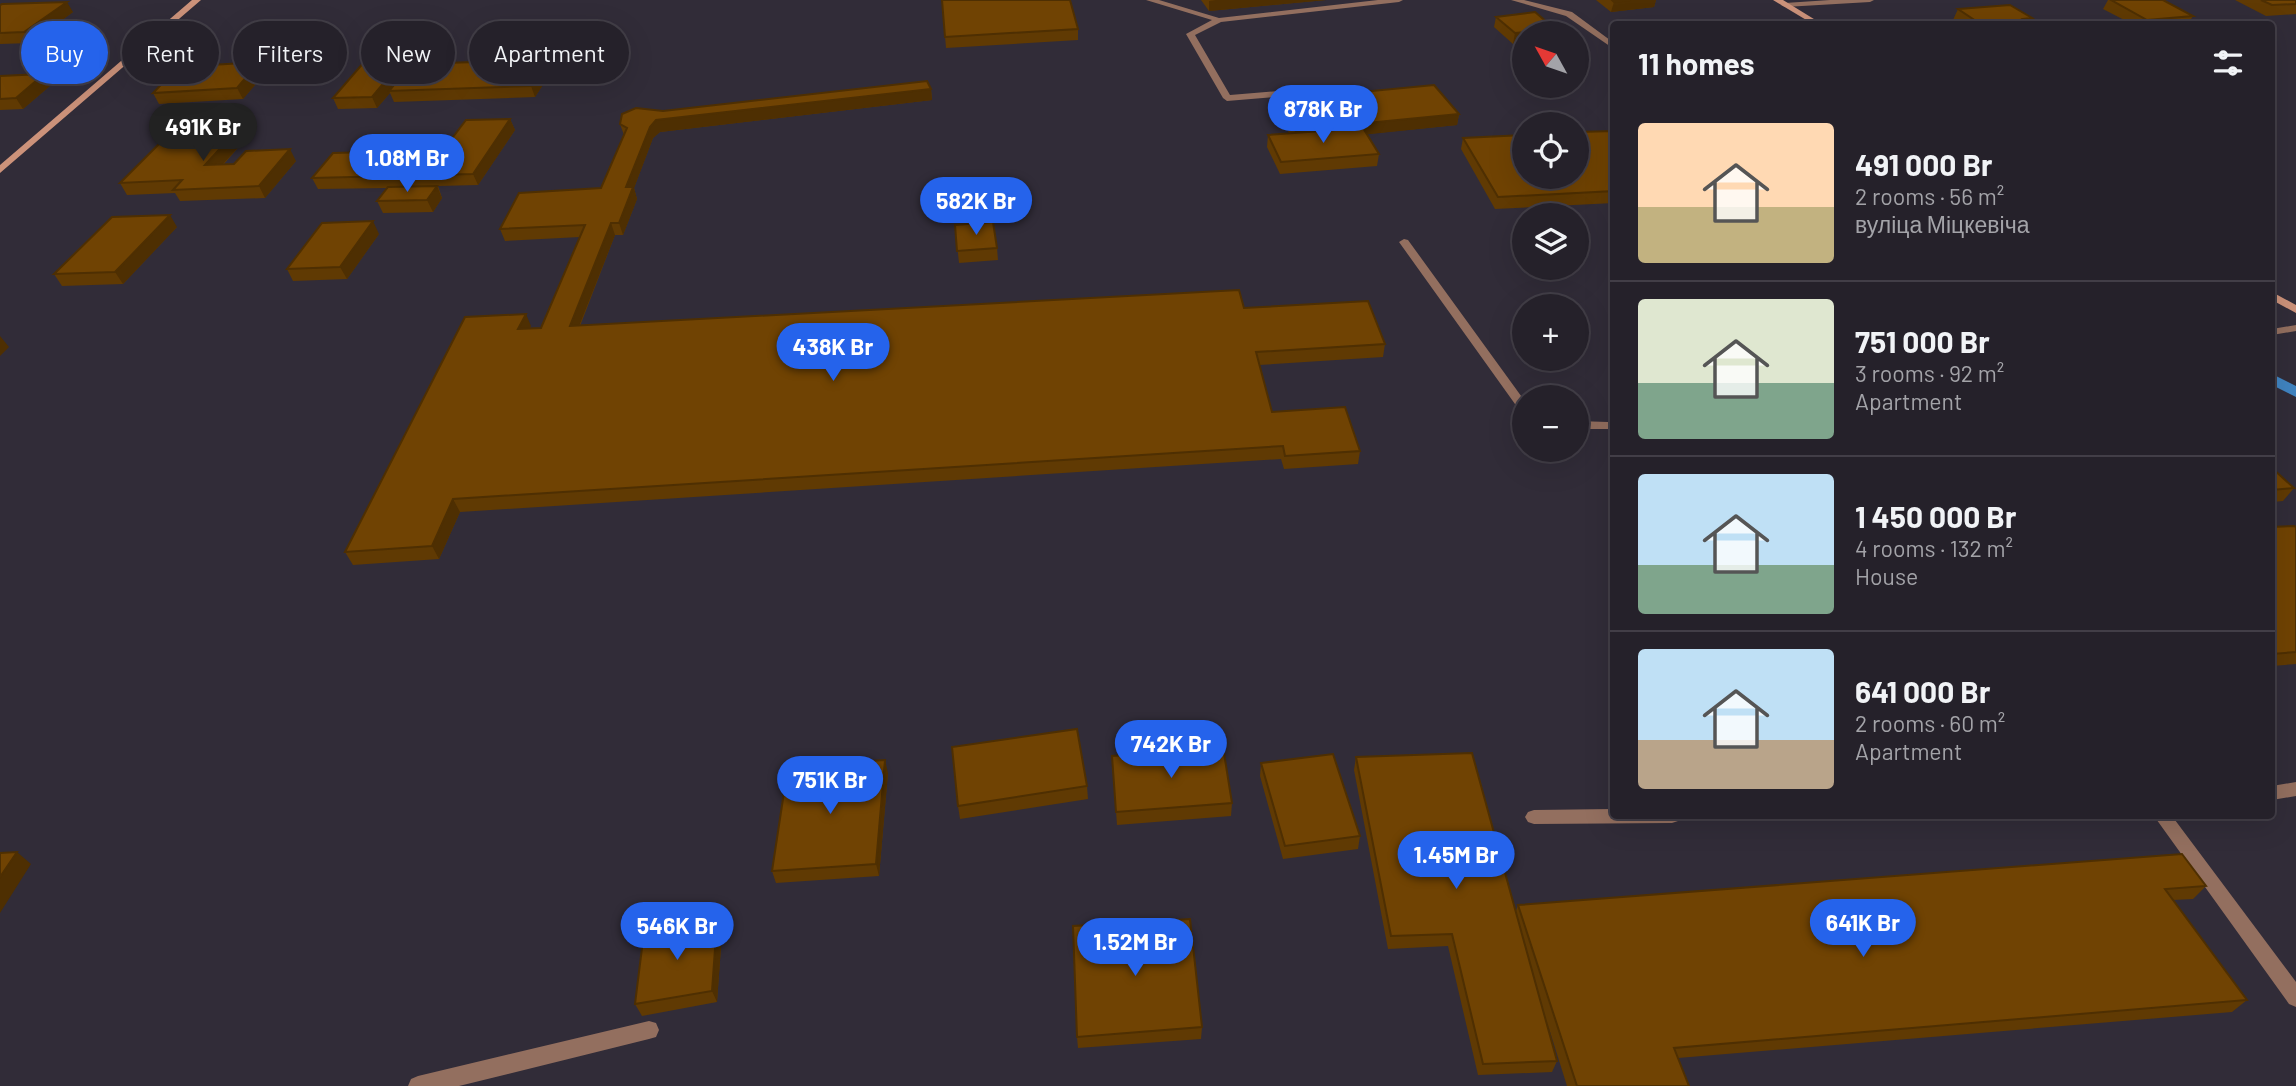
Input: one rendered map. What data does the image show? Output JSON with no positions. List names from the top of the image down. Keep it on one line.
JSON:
{"north":"top left","page":{"map_buttons":["+","−"],"chip":["Buy","Rent","Filters","New","Apartment"],"heading":"11 homes","price":["878K Br","491K Br","1.08M Br","582K Br","438K Br","742K Br","751K Br","1.45M Br","641K Br","546K Br","1.52M Br"],"list":[{"name":"491 000 Br","note":"2 rooms · 56 m² · вуліца Міцкевіча"},{"name":"751 000 Br","note":"3 rooms · 92 m² · Apartment"},{"name":"1 450 000 Br","note":"4 rooms · 132 m² · House"},{"name":"641 000 Br","note":"2 rooms · 60 m² · Apartment"}]}}
